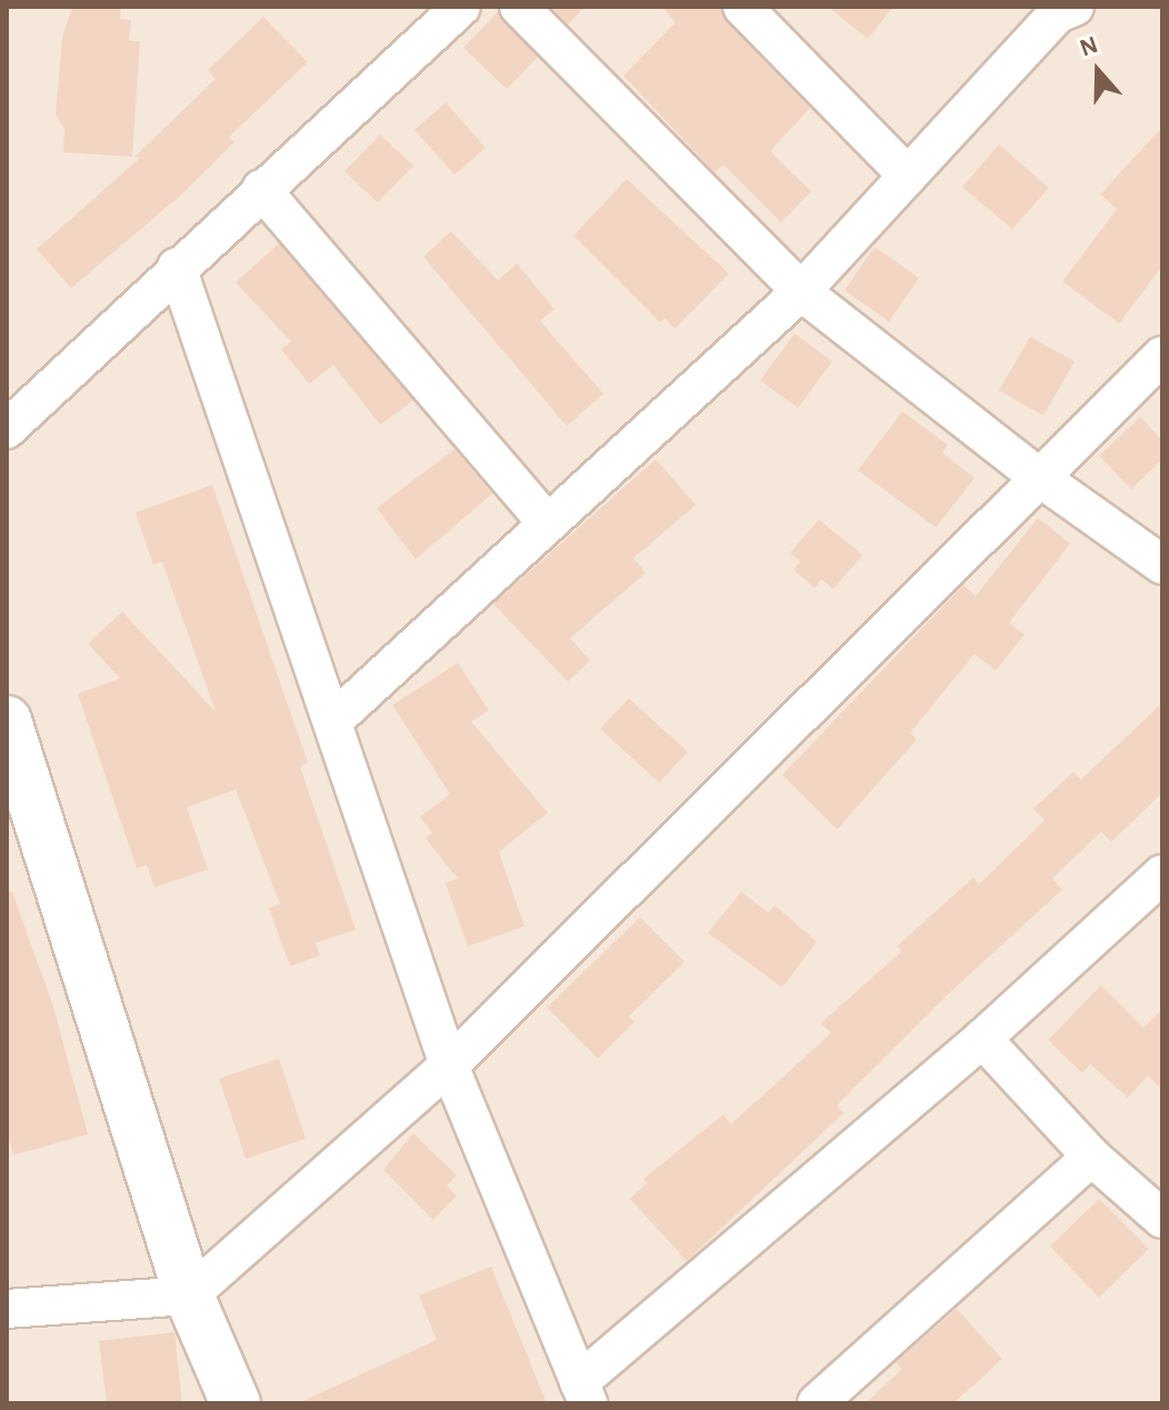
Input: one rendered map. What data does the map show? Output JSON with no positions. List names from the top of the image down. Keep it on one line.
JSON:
{"north":"top"}
